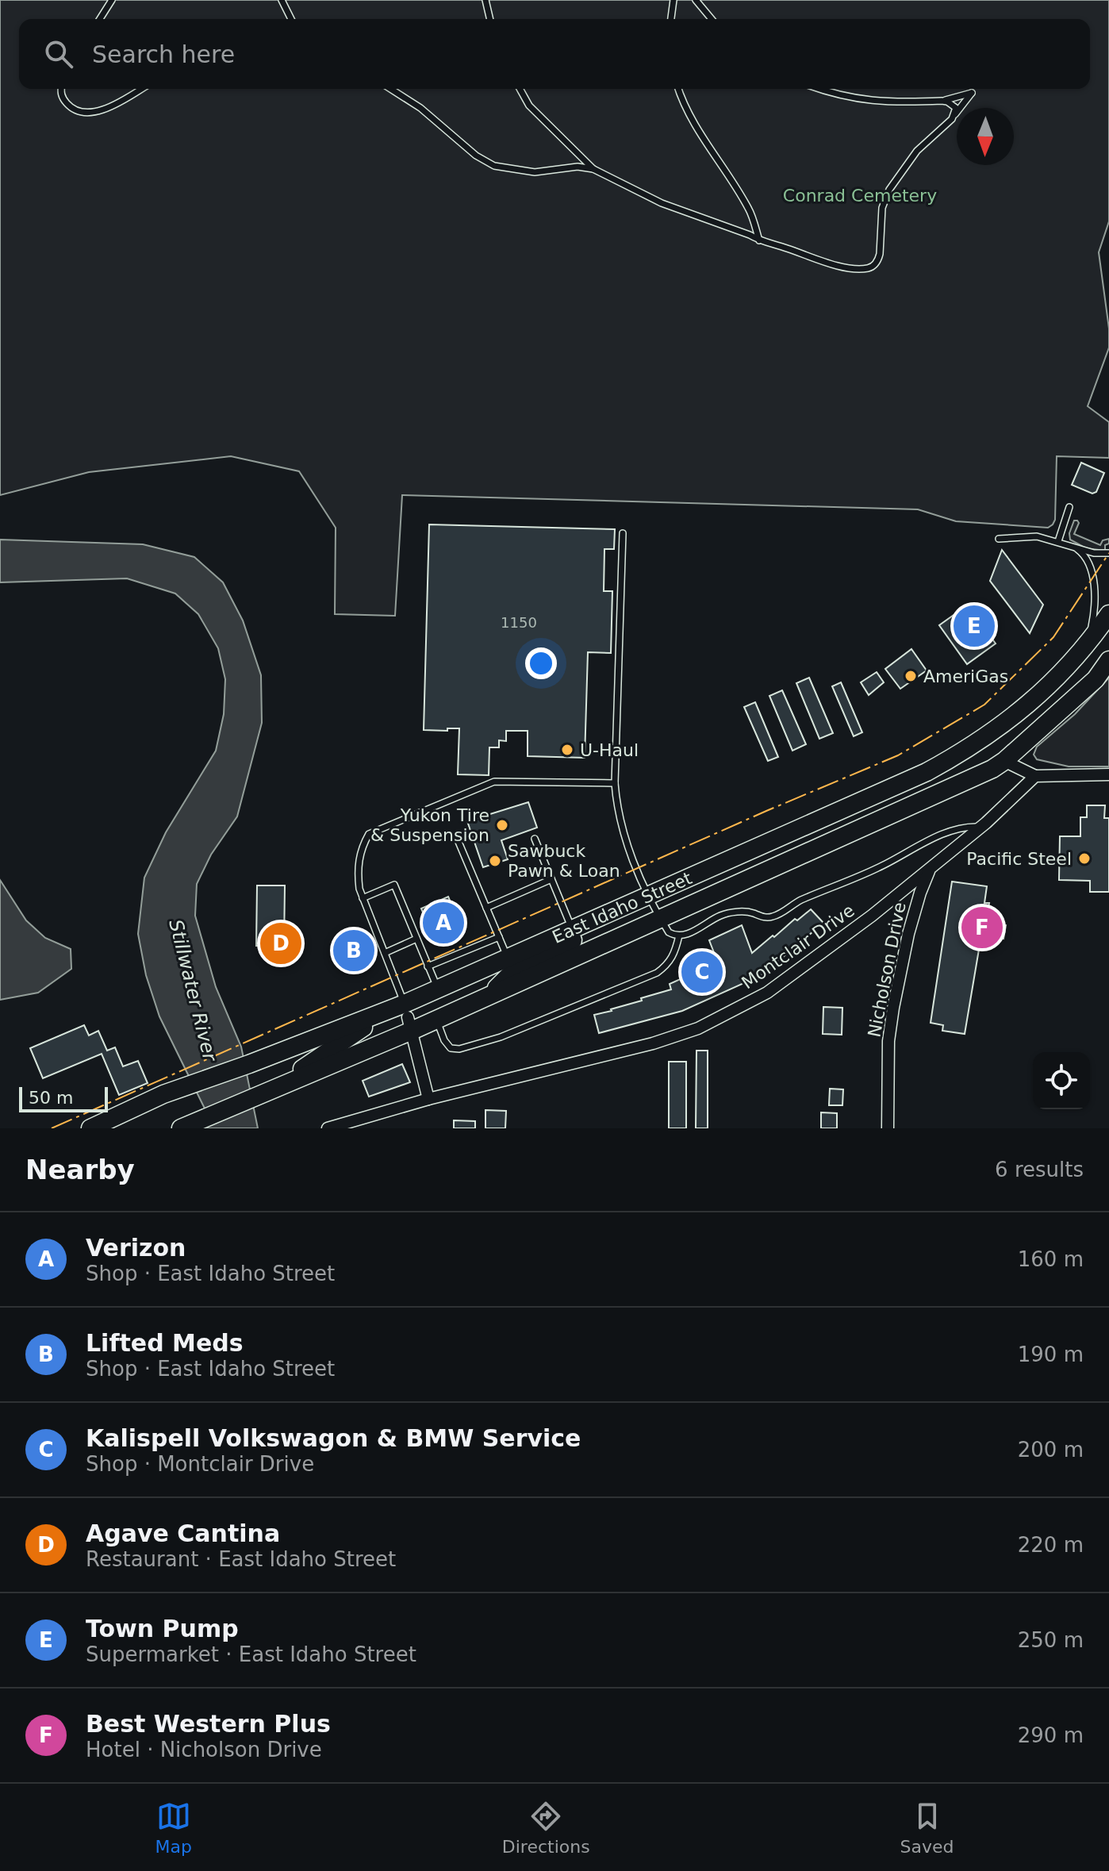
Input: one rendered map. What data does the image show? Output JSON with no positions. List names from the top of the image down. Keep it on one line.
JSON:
{"streets":{"highway":["East Idaho Street"],"street":["Montclair Drive","Nicholson Drive"]},"crossings":[["Montclair Drive","Nicholson Drive"]],"water":["Stillwater River"],"parks":["Conrad Cemetery"],"places":["AmeriGas","U-Haul","Yukon Tire & Suspension","Pacific Steel","Sawbuck Pawn & Loan"],"house_numbers":["1150"],"scale_bar":"50 m","north":"bottom","page":{"search":"Search here","pins":["E","A","F","D","B","C"],"scale":"50 m","heading":["Nearby","6 results"],"list":[{"mark":"A","name":"Verizon","note":"Shop · East Idaho Street","value":"160 m"},{"mark":"B","name":"Lifted Meds","note":"Shop · East Idaho Street","value":"190 m"},{"mark":"C","name":"Kalispell Volkswagon & BMW Service","note":"Shop · Montclair Drive","value":"200 m"},{"mark":"D","name":"Agave Cantina","note":"Restaurant · East Idaho Street","value":"220 m"},{"mark":"E","name":"Town Pump","note":"Supermarket · East Idaho Street","value":"250 m"},{"mark":"F","name":"Best Western Plus","note":"Hotel · Nicholson Drive","value":"290 m"}],"nav":["Map","Directions","Saved"]}}
